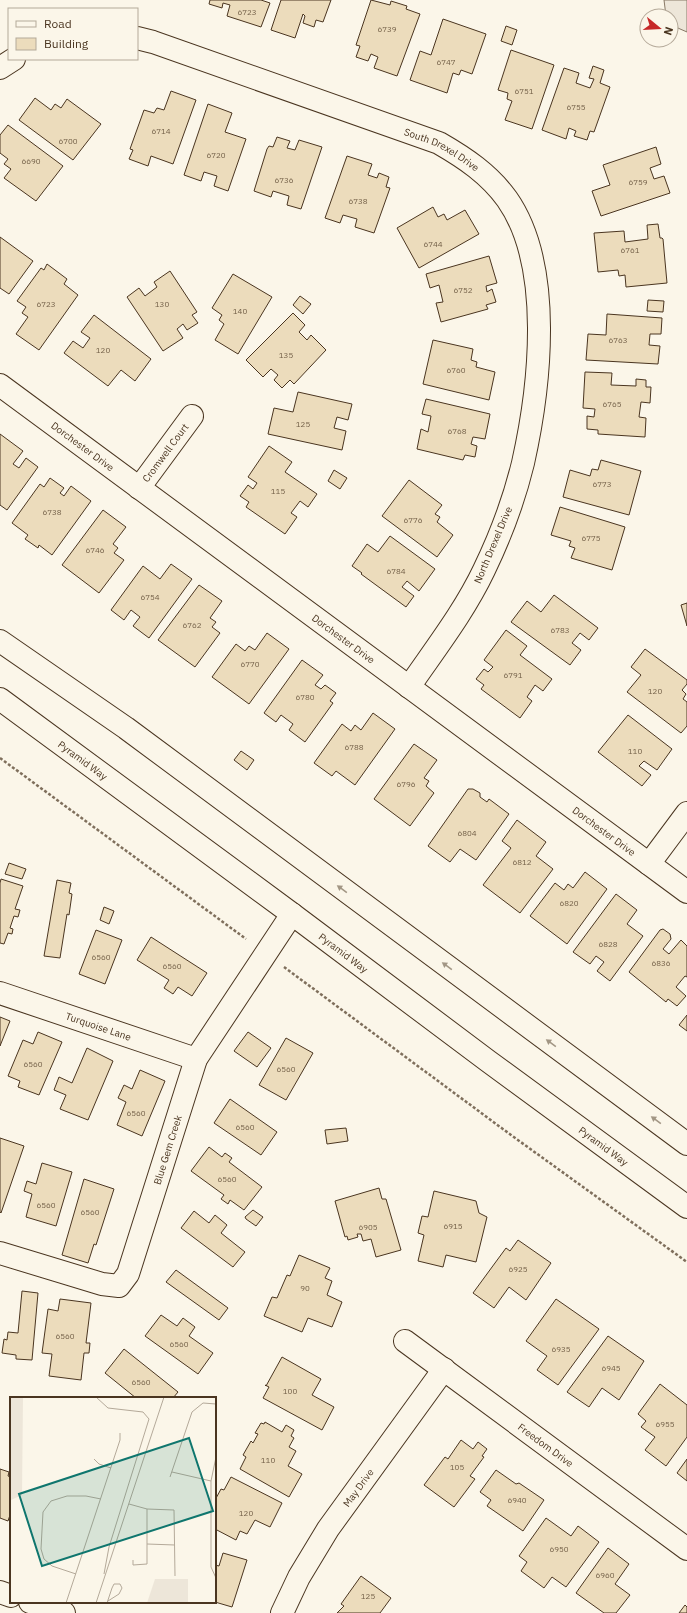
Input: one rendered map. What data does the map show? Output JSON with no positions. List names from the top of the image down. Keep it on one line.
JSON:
{"streets":{"street":["South Drexel Drive","Dorchester Drive","Cromwell Court","North Drexel Drive","Pyramid Way","Turquoise Lane","Blue Gem Creek","Freedom Drive","May Drive"]},"crossings":[["South Drexel Drive","North Drexel Drive"],["Dorchester Drive","Cromwell Court"],["Dorchester Drive","North Drexel Drive"],["Pyramid Way","Blue Gem Creek"],["Turquoise Lane","Blue Gem Creek"],["Freedom Drive","May Drive"]],"house_numbers":["6723","6739","6747","6751","6755","6714","6700","6720","6690","6736","6759","6738","6744","6761","6752","6723","130","140","6763","120","135","6760","6765","125","6768","6773","115","6738","6776","6775","6746","6784","6754","6762","6783","6770","6791","120","6780","6788","110","6796","6804","6812","6820","6828","6560","6836","6560","6560","6560","6560","6560","6560","6560","6560","6915","6905","6925","90","6560","6560","6935","6945","6560","100","6955","110","105","6940","120","6950","6960","125"],"legend":["Road","Building"],"north":"right"}
